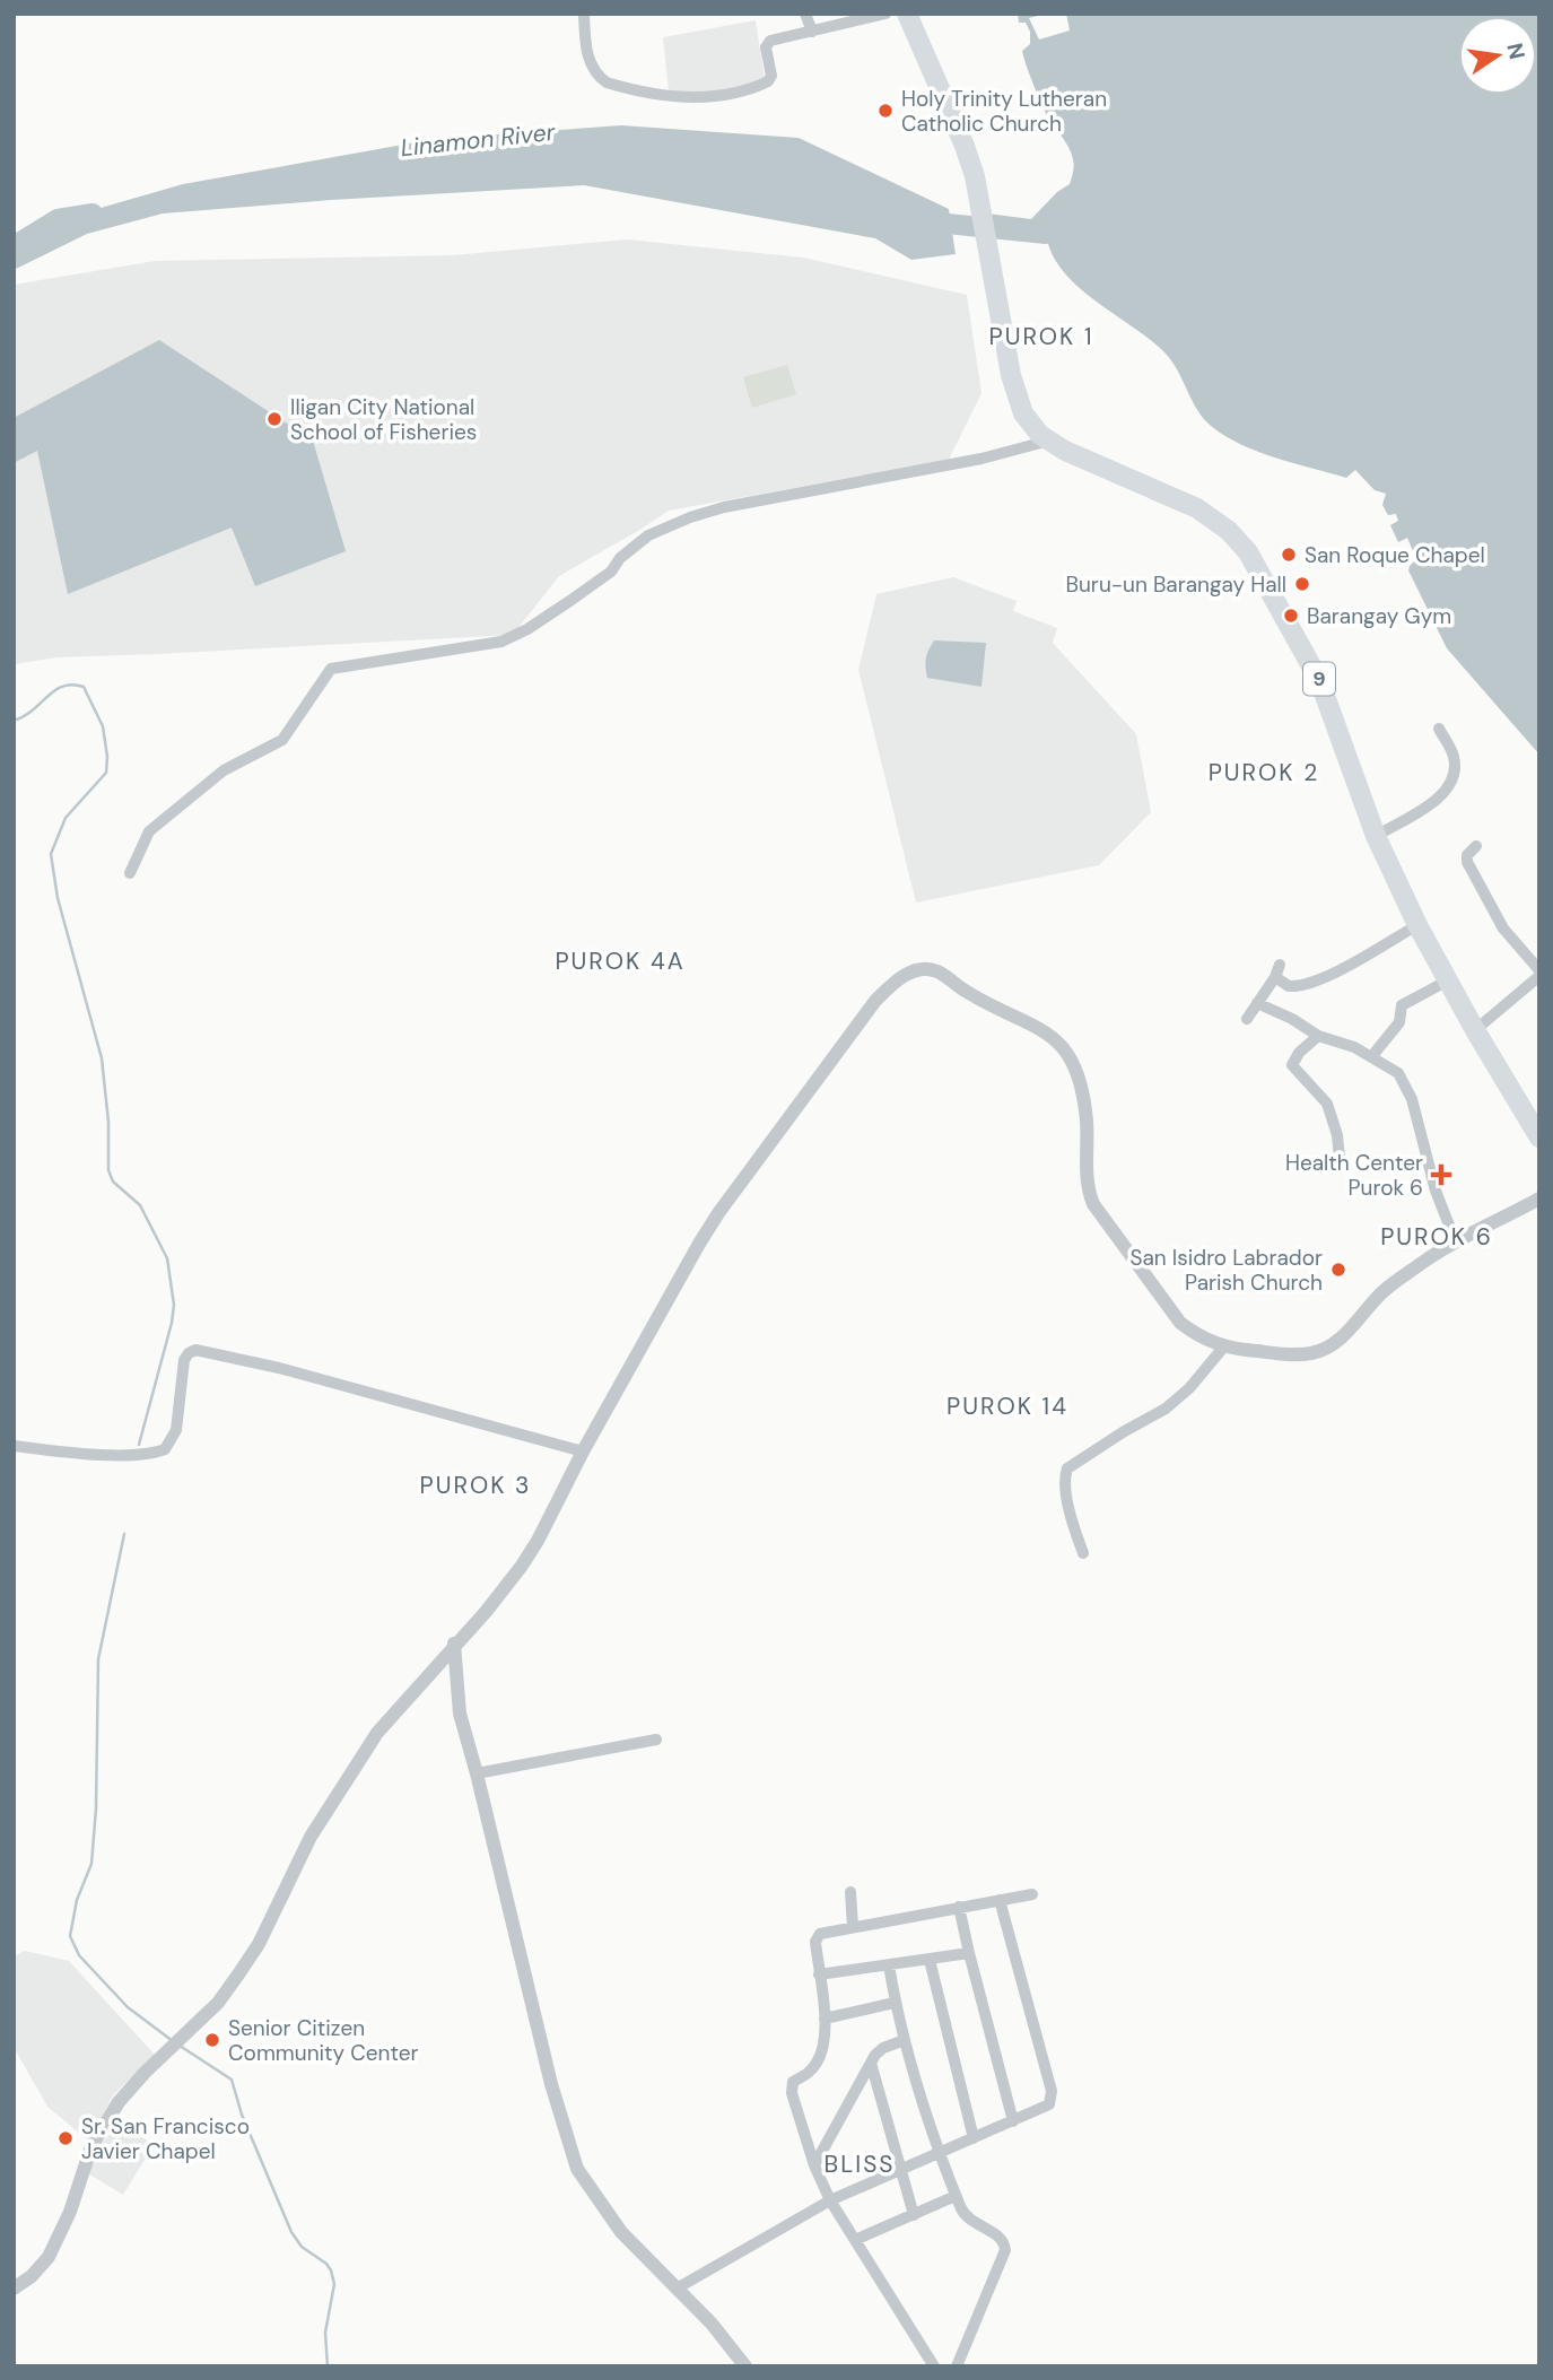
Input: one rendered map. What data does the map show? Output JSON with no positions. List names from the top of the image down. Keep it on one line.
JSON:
{"streets":{"highway":["9"]},"districts":["PUROK 1","PUROK 2","PUROK 4A","PUROK 6","PUROK 14","PUROK 3","BLISS"],"water":["Linamon River"],"places":{"other":["Holy Trinity Lutheran Catholic Church","Iligan City National School of Fisheries","San Roque Chapel","Buru-un Barangay Hall","Barangay Gym","San Isidro Labrador Parish Church","Senior Citizen Community Center","Sr. San Francisco Javier Chapel"],"health":["Health Center Purok 6"]},"north":"right"}
